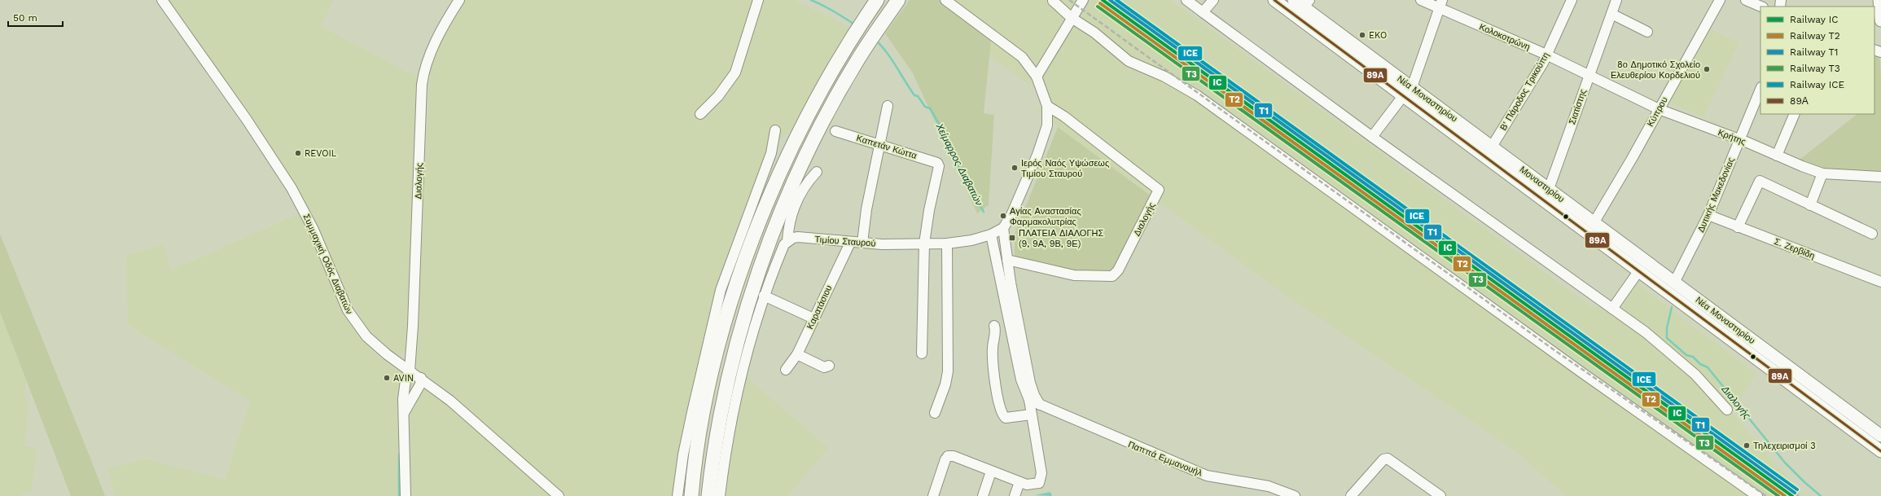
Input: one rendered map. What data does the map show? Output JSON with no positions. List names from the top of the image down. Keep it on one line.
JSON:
{"streets":{"main road":["Νέα Μοναστηρίου","Μοναστηρίου"],"street":["Κολοκοτρώνη","Β' Πάροδος Τρικούπη","Σιατίστης","Κύπρου","Κρήτης","Καπετάν Κώττα","Διαλογής","Δυτικής Μακεδονίας","Τιμίου Σταυρού","Σ. Ζερβίδη","Συμμαχική Οδός Διαβατών","Καρατάσιου","Παππά Εμμανουήλ"]},"crossings":[["Κολοκοτρώνη","Β' Πάροδος Τρικούπη"],["Κολοκοτρώνη","Σιατίστης"],["Κολοκοτρώνη","Κρήτης"],["Β' Πάροδος Τρικούπη","Νέα Μοναστηρίου"],["Νέα Μοναστηρίου","Κύπρου"],["Νέα Μοναστηρίου","Μοναστηρίου"],["Νέα Μοναστηρίου","Δυτικής Μακεδονίας"],["Σιατίστης","Κρήτης"],["Σιατίστης","Μοναστηρίου"],["Κύπρου","Κρήτης"],["Κρήτης","Δυτικής Μακεδονίας"],["Καπετάν Κώττα","Τιμίου Σταυρού"],["Διαλογής","Συμμαχική Οδός Διαβατών"],["Δυτικής Μακεδονίας","Σ. Ζερβίδη"],["Τιμίου Σταυρού","Καρατάσιου"]],"water":["Χείμαρρος Διαβατών","Διαλογής"],"places":{"other":["EKO","8ο Δημοτικό Σχολείο Ελευθερίου Κορδελιού","REVOIL","Ιερός Ναός Υψώσεως Τιμίου Σταυρού","Αγίας Αναστασίας Φαρμακολυτρίας","AVIN","Τηλεχειρισμοί 3"],"transit":["ΠΛΑΤΕΙΑ ΔΙΑΛΟΓΗΣ (9, 9Α, 9Β, 9Ε)"]},"lines":["rail line IC","rail line T1","rail line ICE","transit line 89Α","rail line T2","rail line T3"],"legend":["Railway IC","Railway T2","Railway T1","Railway T3","Railway ICE","89Α"],"scale_bar":"50 m"}
